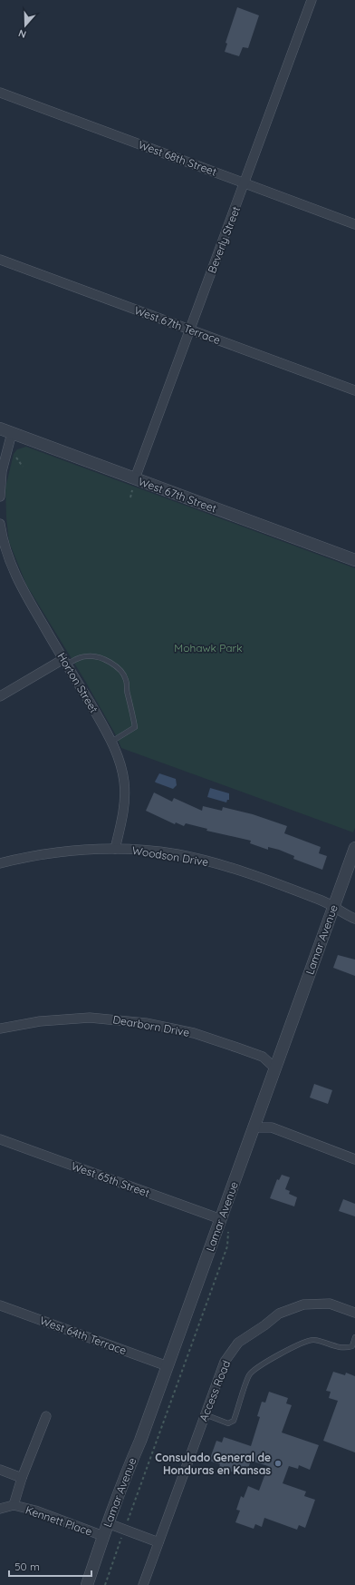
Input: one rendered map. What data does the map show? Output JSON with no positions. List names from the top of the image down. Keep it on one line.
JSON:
{"streets":{"street":["West 68th Street","Beverly Street","West 67th Terrace","West 67th Street","Horton Street","Woodson Drive","Lamar Avenue","Dearborn Drive","West 65th Street","West 64th Terrace","Access Road","Kennett Place"]},"crossings":[["West 68th Street","Beverly Street"],["Beverly Street","West 67th Terrace"],["Beverly Street","West 67th Street"],["Horton Street","Woodson Drive"],["Woodson Drive","Lamar Avenue"],["Lamar Avenue","Dearborn Drive"],["Lamar Avenue","West 65th Street"],["Lamar Avenue","West 64th Terrace"],["Lamar Avenue","Kennett Place"]],"parks":["Mohawk Park"],"places":["Consulado General de Honduras en Kansas"],"scale_bar":"50 m","north":"bottom"}
